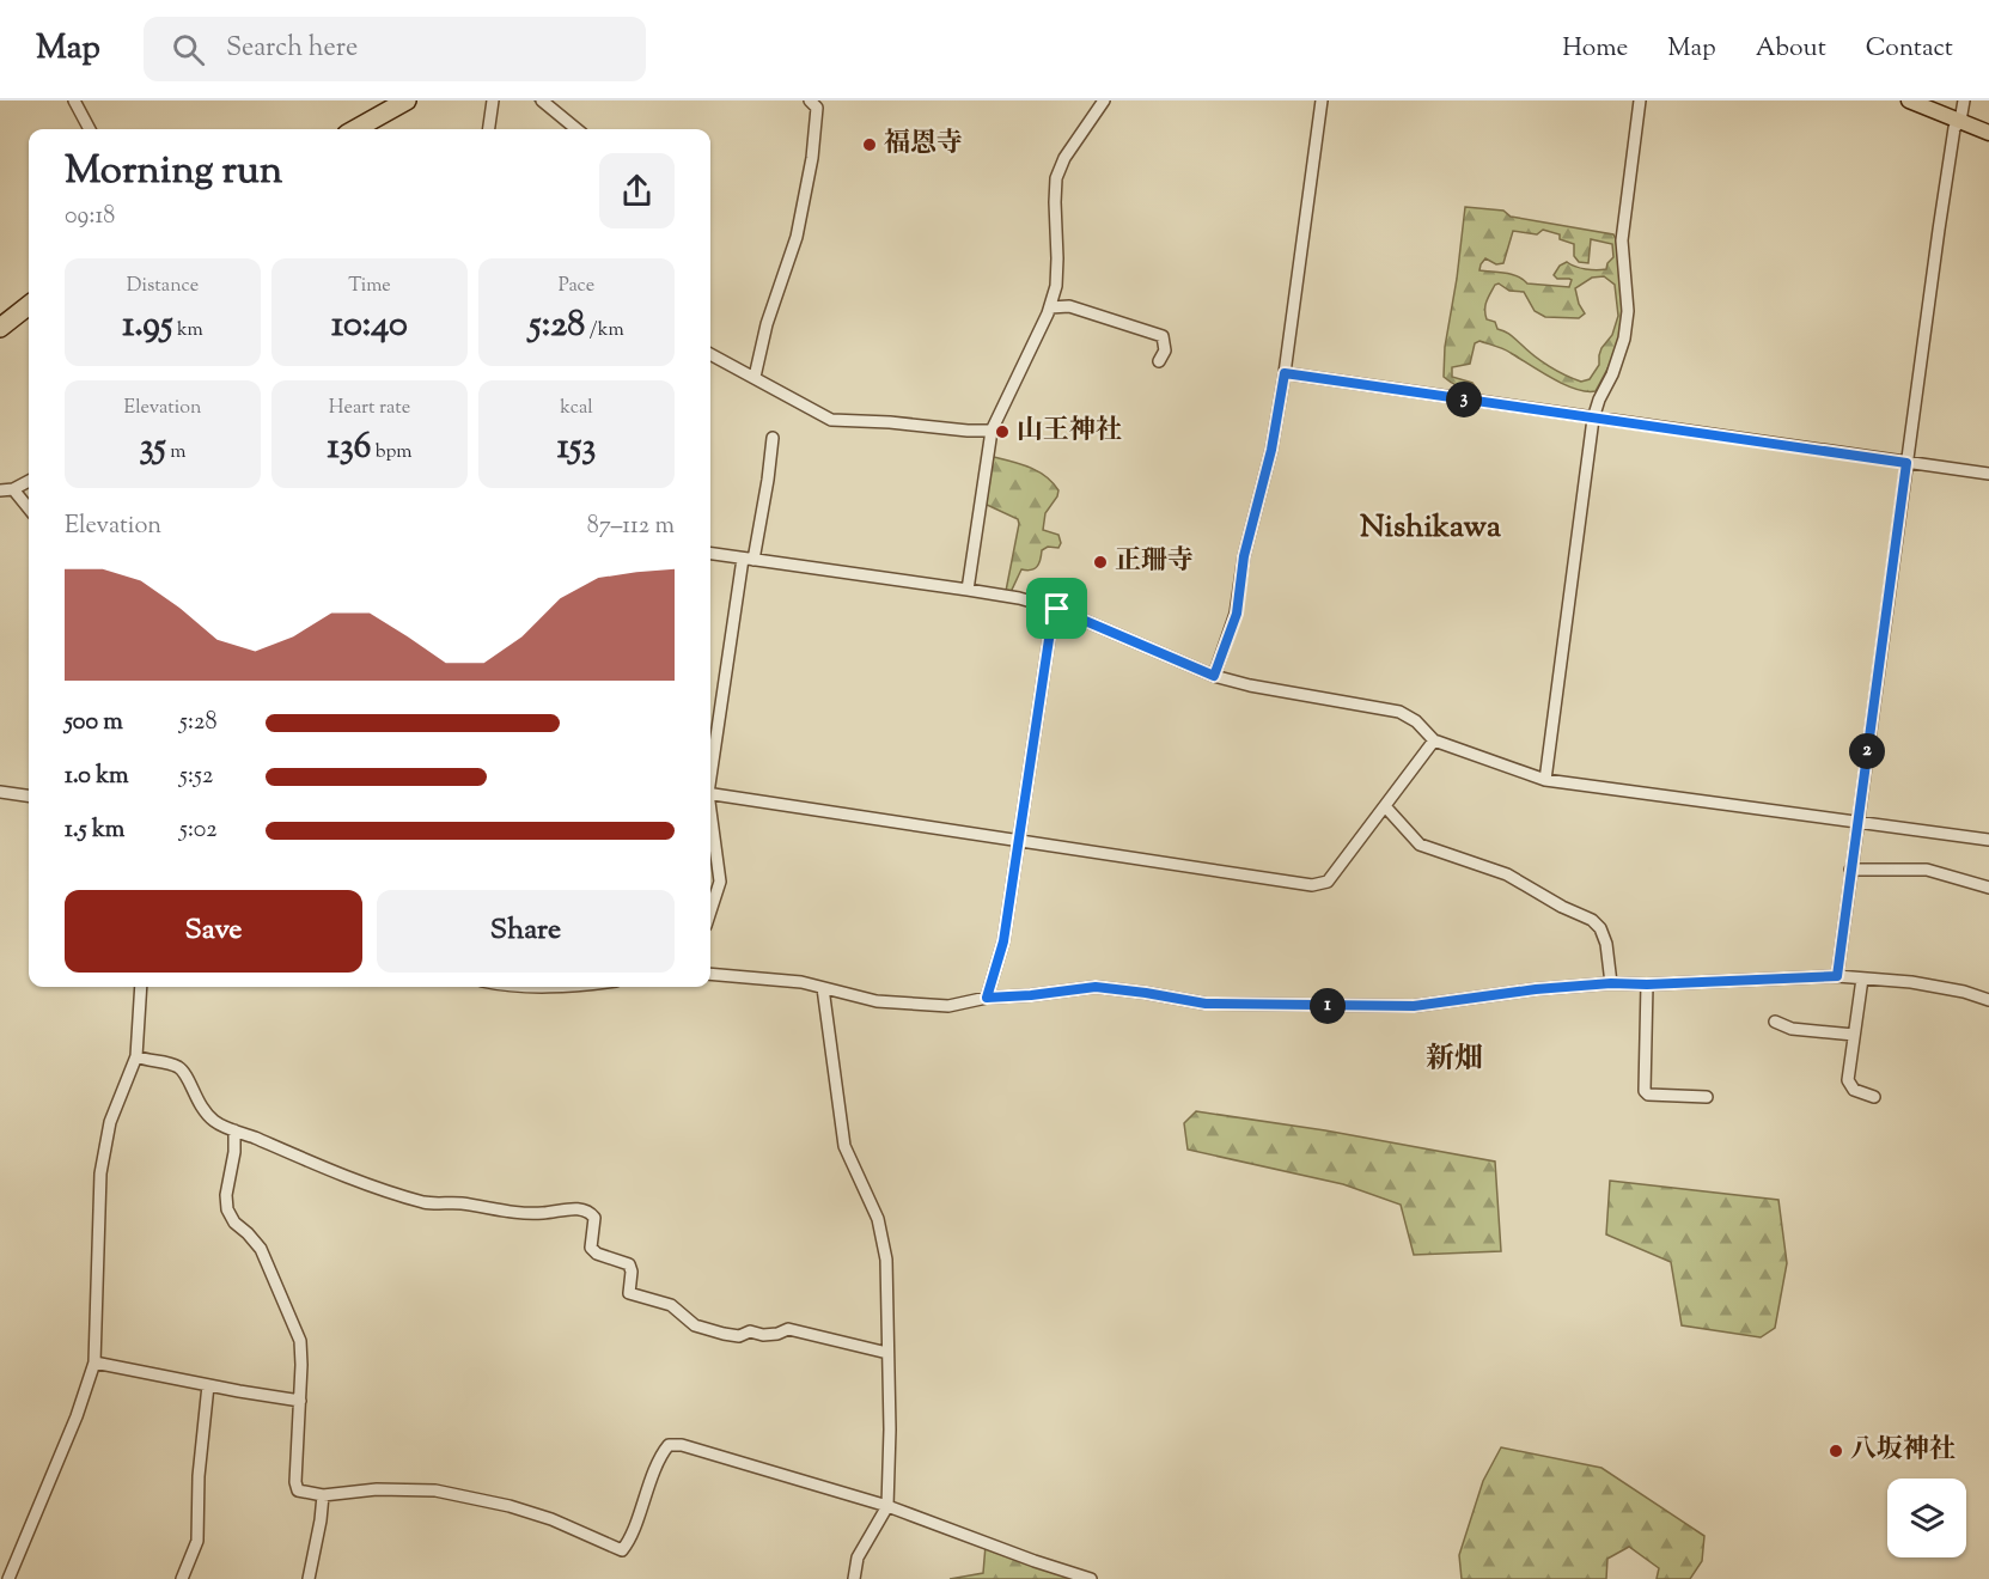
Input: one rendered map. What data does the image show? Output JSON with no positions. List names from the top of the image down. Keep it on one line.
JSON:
{"districts":["Nishikawa","新畑"],"places":["福恩寺","山王神社","正珊寺","八坂神社"],"page":{"header":"Map","search":"Search here","nav":["Home","Map","About","Contact"],"heading":["Morning run","09:18"],"stats":[["Distance","1.95 km"],["Time","10:40"],["Pace","5:28 /km"],["Elevation","35 m"],["Heart rate","136 bpm"],["kcal","153"]],"pins":["3","2","1"],"chart":["Elevation","87–112 m"],"list":[{"name":"500 m","note":"5:28"},{"name":"1.0 km","note":"5:52"},{"name":"1.5 km","note":"5:02"}],"buttons":["Save","Share"]}}
